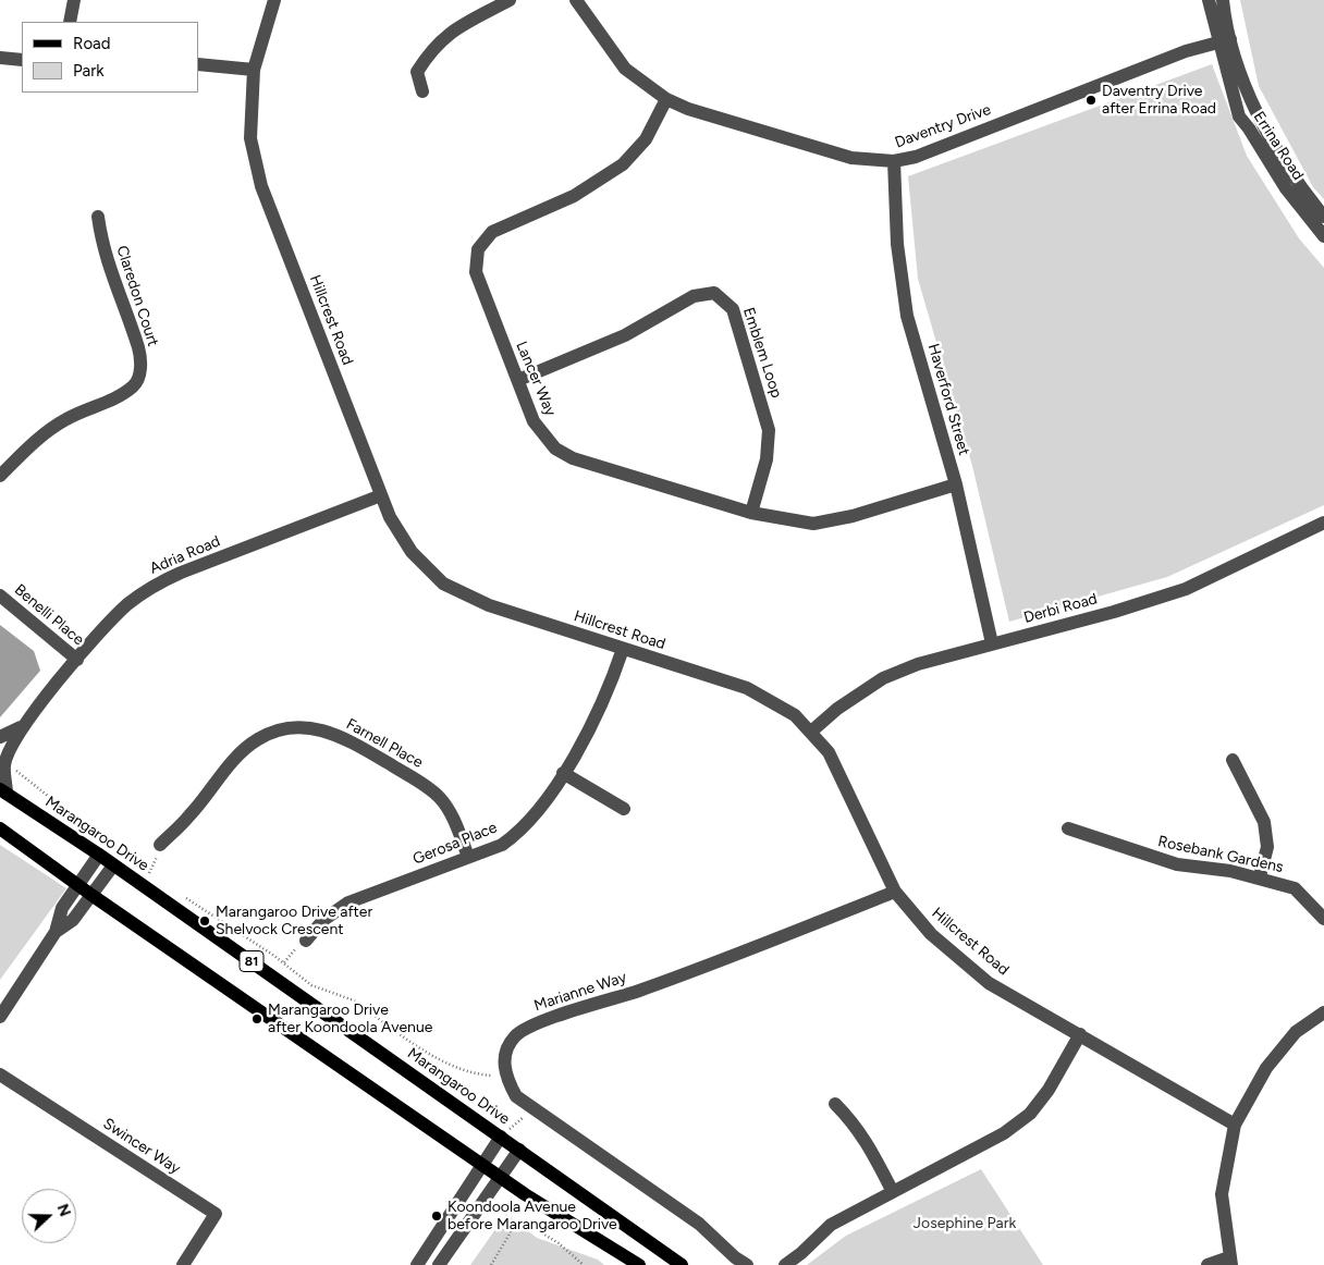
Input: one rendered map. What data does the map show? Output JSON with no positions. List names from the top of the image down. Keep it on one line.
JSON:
{"streets":{"main road":["Marangaroo Drive","81"],"street":["Daventry Drive","Errina Road","Claredon Court","Hillcrest Road","Emblem Loop","Lancer Way","Haverford Street","Adria Road","Derbi Road","Benelli Place","Farnell Place","Gerosa Place","Rosebank Gardens","Marianne Way","Swincer Way"]},"crossings":[["Daventry Drive","Errina Road"],["Daventry Drive","Lancer Way"],["Daventry Drive","Haverford Street"],["Hillcrest Road","Adria Road"],["Hillcrest Road","Derbi Road"],["Hillcrest Road","Gerosa Place"],["Hillcrest Road","Marianne Way"],["Emblem Loop","Lancer Way"],["Lancer Way","Haverford Street"],["Haverford Street","Derbi Road"],["Adria Road","Benelli Place"],["Adria Road","Marangaroo Drive"],["Farnell Place","Gerosa Place"]],"parks":["Josephine Park"],"places":["Daventry Drive after Errina Road","Marangaroo Drive after Shelvock Crescent","Marangaroo Drive after Koondoola Avenue","Koondoola Avenue before Marangaroo Drive"],"legend":["Road","Park"],"north":"right"}
